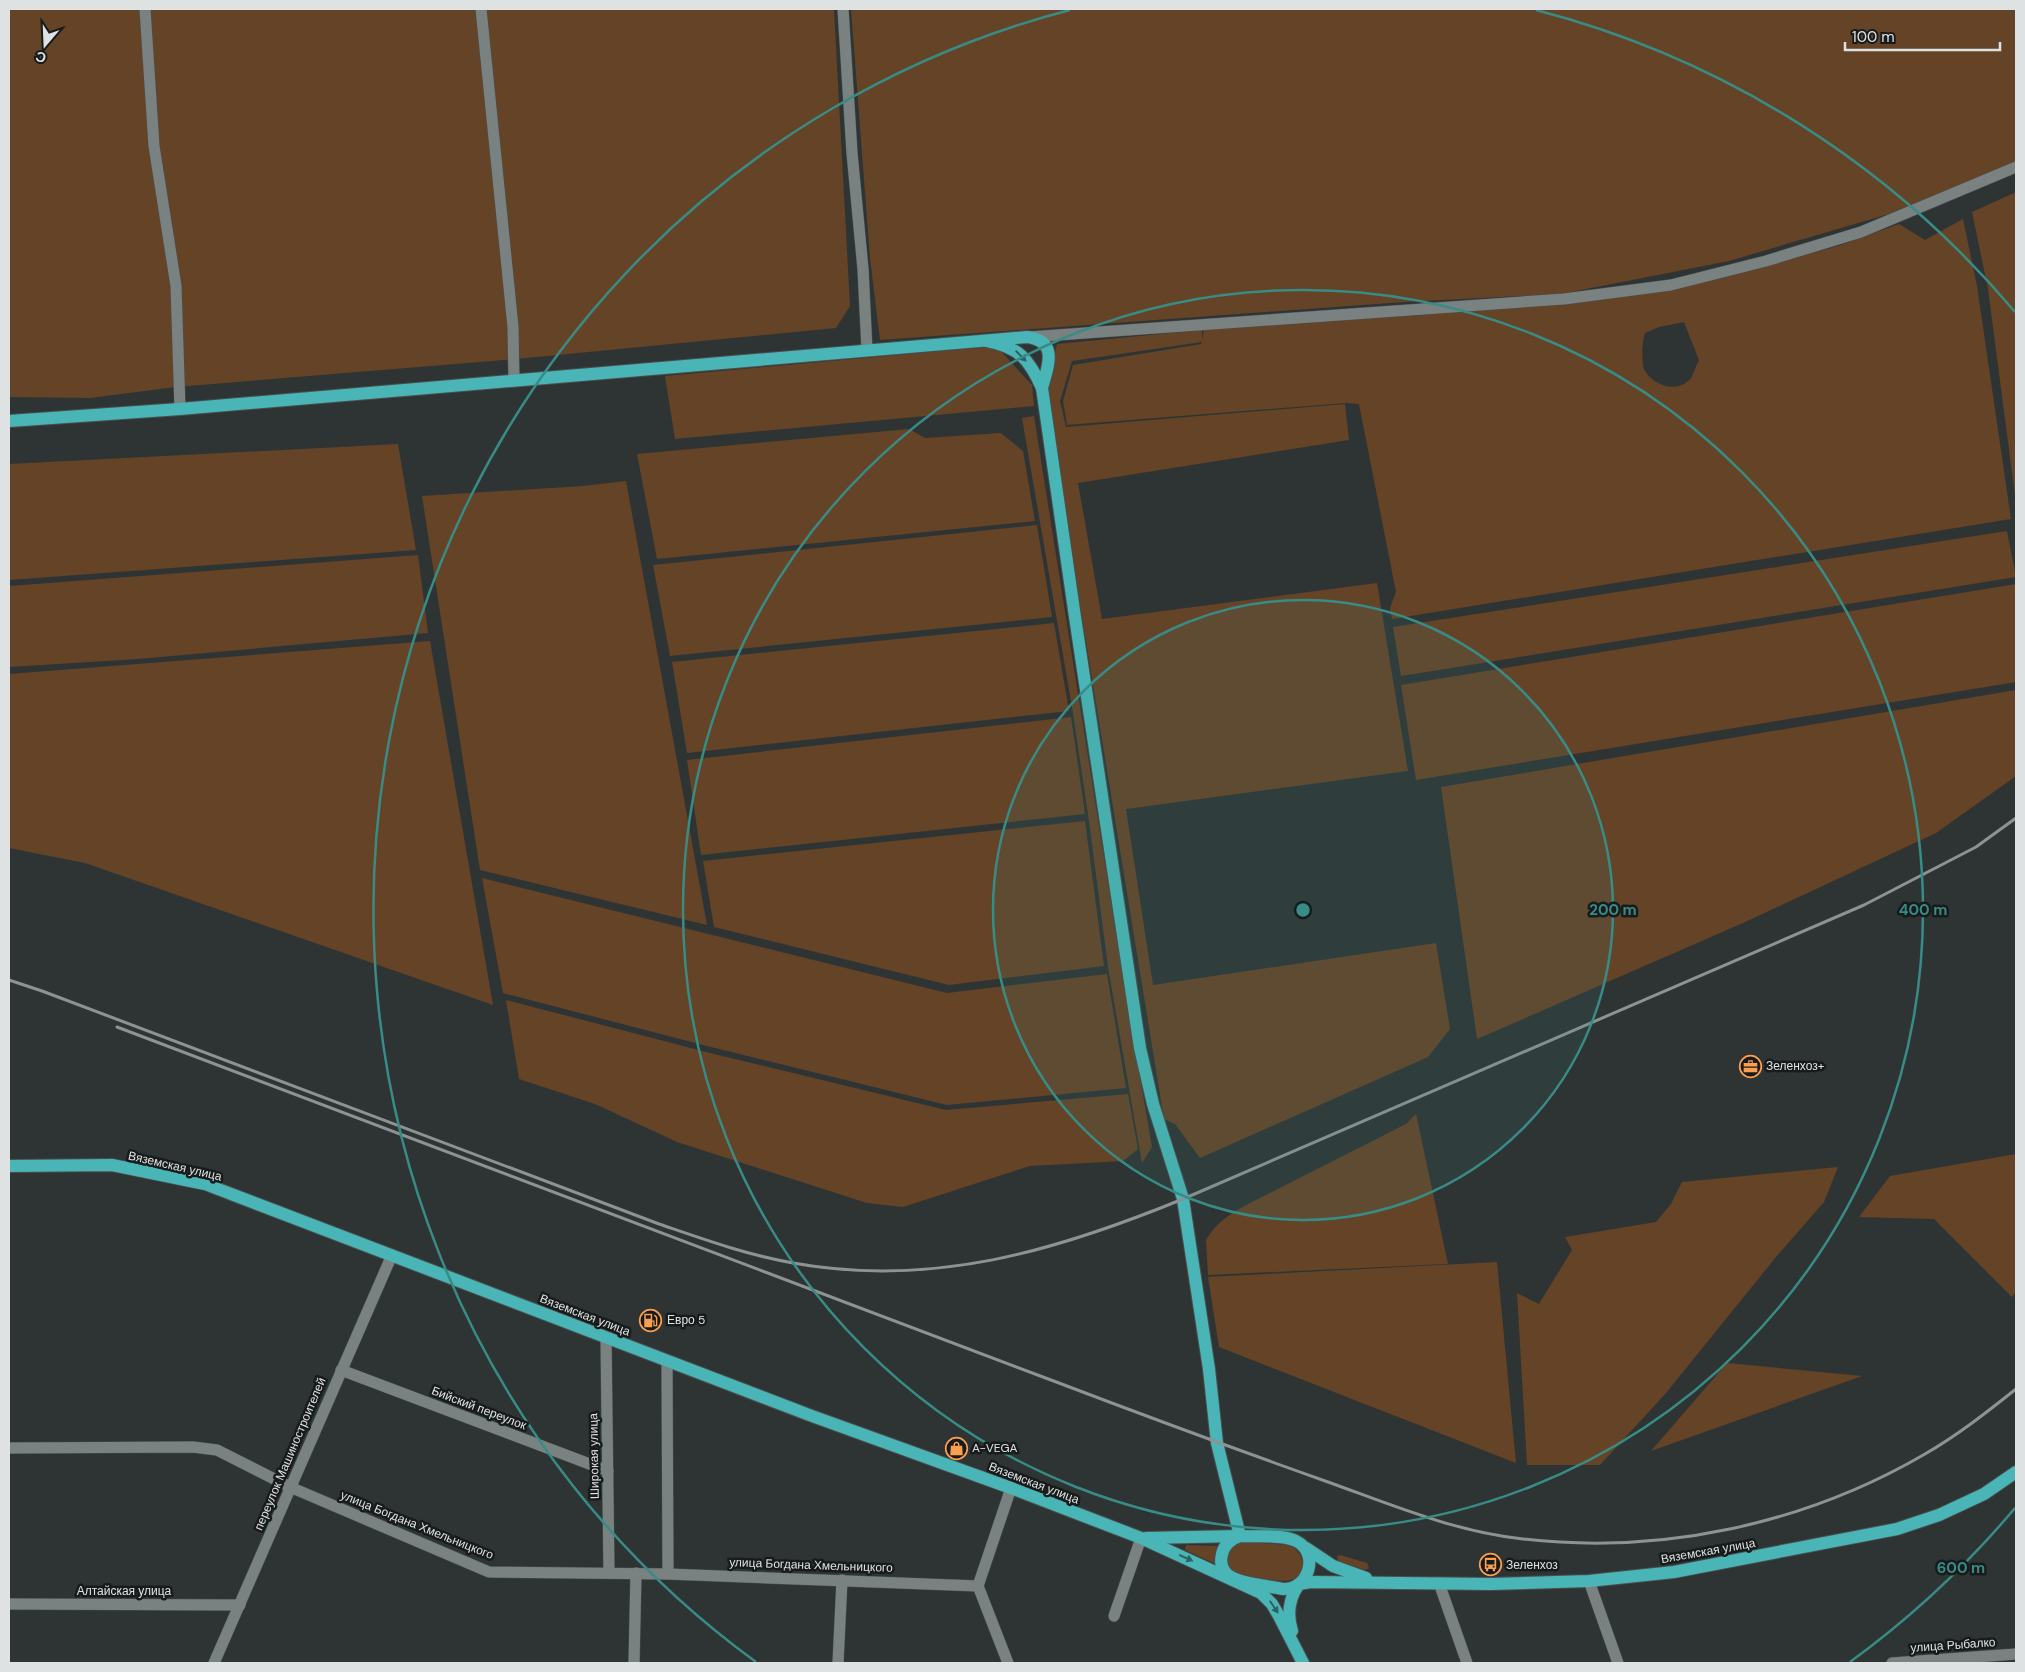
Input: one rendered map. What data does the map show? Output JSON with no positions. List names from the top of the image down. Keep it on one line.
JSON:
{"streets":{"main road":["Вяземская улица"],"street":["Бийский переулок","переулок Машиностроителей","Широкая улица","улица Богдана Хмельницкого","Алтайская улица","улица Рыбалко"]},"crossings":[["Вяземская улица","переулок Машиностроителей"],["Вяземская улица","Широкая улица"],["Бийский переулок","переулок Машиностроителей"],["Бийский переулок","Широкая улица"],["переулок Машиностроителей","улица Богдана Хмельницкого"],["переулок Машиностроителей","Алтайская улица"],["Широкая улица","улица Богдана Хмельницкого"]],"places":{"office":["Зеленхоз+"],"fuel station":["Евро 5"],"shop":["A-VEGA"],"bus stop":["Зеленхоз"]},"scale_bar":"100 m","north":"bottom","rings":["200 m","400 m","600 m"]}
